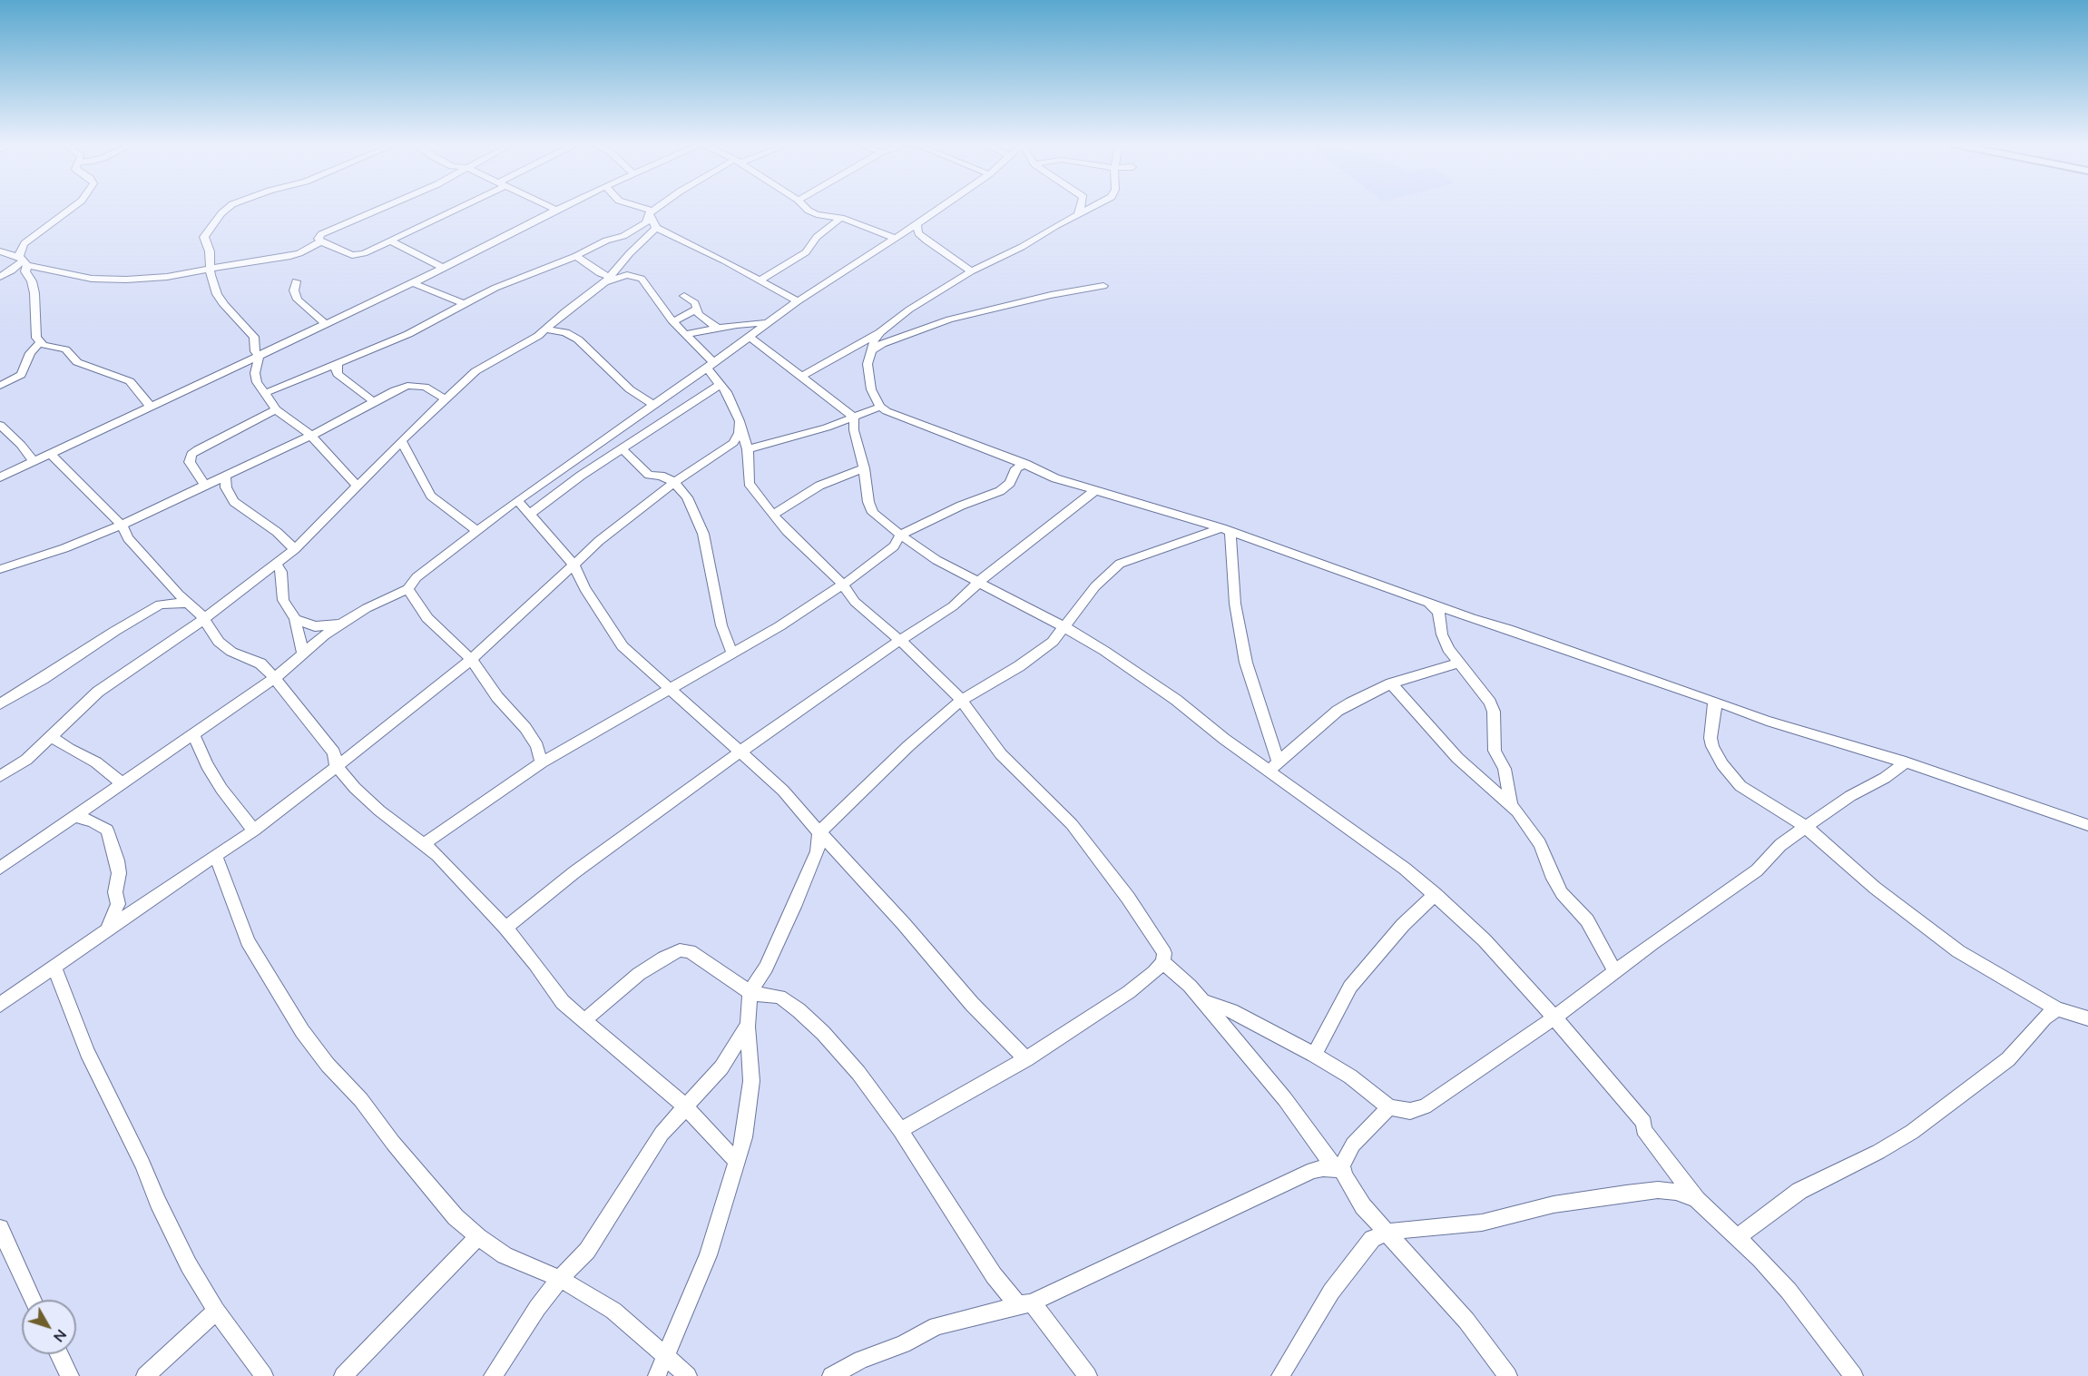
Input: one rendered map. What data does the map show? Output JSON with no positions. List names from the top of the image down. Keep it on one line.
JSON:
{"north":"bottom right"}
